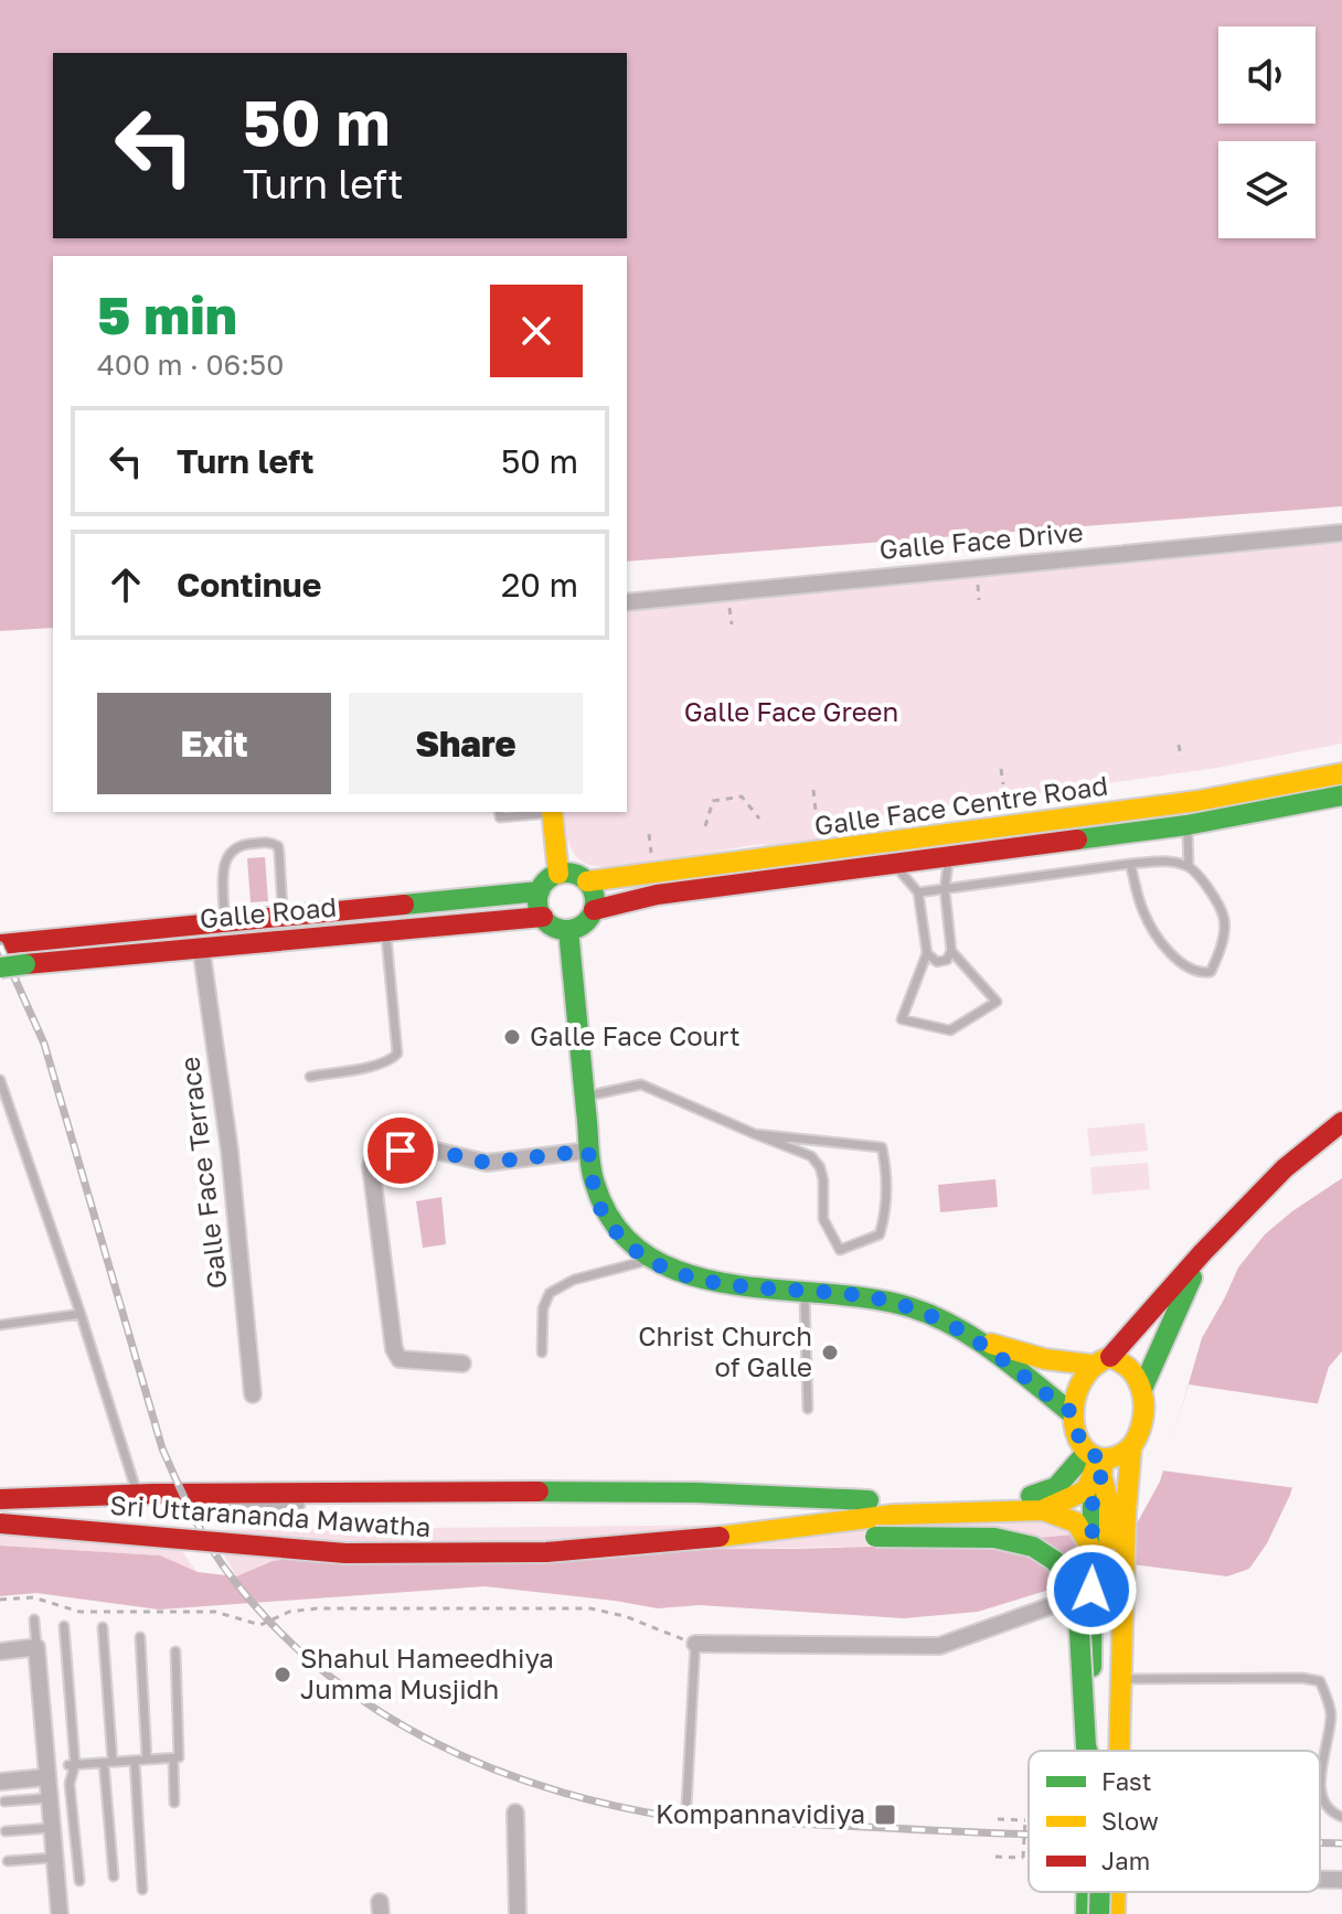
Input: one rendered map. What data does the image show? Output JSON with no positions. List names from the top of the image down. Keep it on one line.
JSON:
{"streets":{"main road":["Galle Face Centre Road","Galle Road","Sri Uttarananda Mawatha"],"street":["Galle Face Drive","Galle Face Terrace"]},"crossings":[["Galle Face Centre Road","Galle Road"],["Galle Road","Galle Face Terrace"]],"parks":["Galle Face Green"],"places":{"other":["Galle Face Court","Christ Church of Galle","Shahul Hameedhiya Jumma Musjidh"],"transit":["Kompannavidiya"]},"legend":["Fast","Slow","Jam"],"page":{"turn":["50 m","Turn left"],"heading":["5 min","400 m · 06:50"],"list":[{"name":"Turn left","value":"50 m"},{"name":"Continue","value":"20 m"}],"buttons":["Exit","Share"]}}
